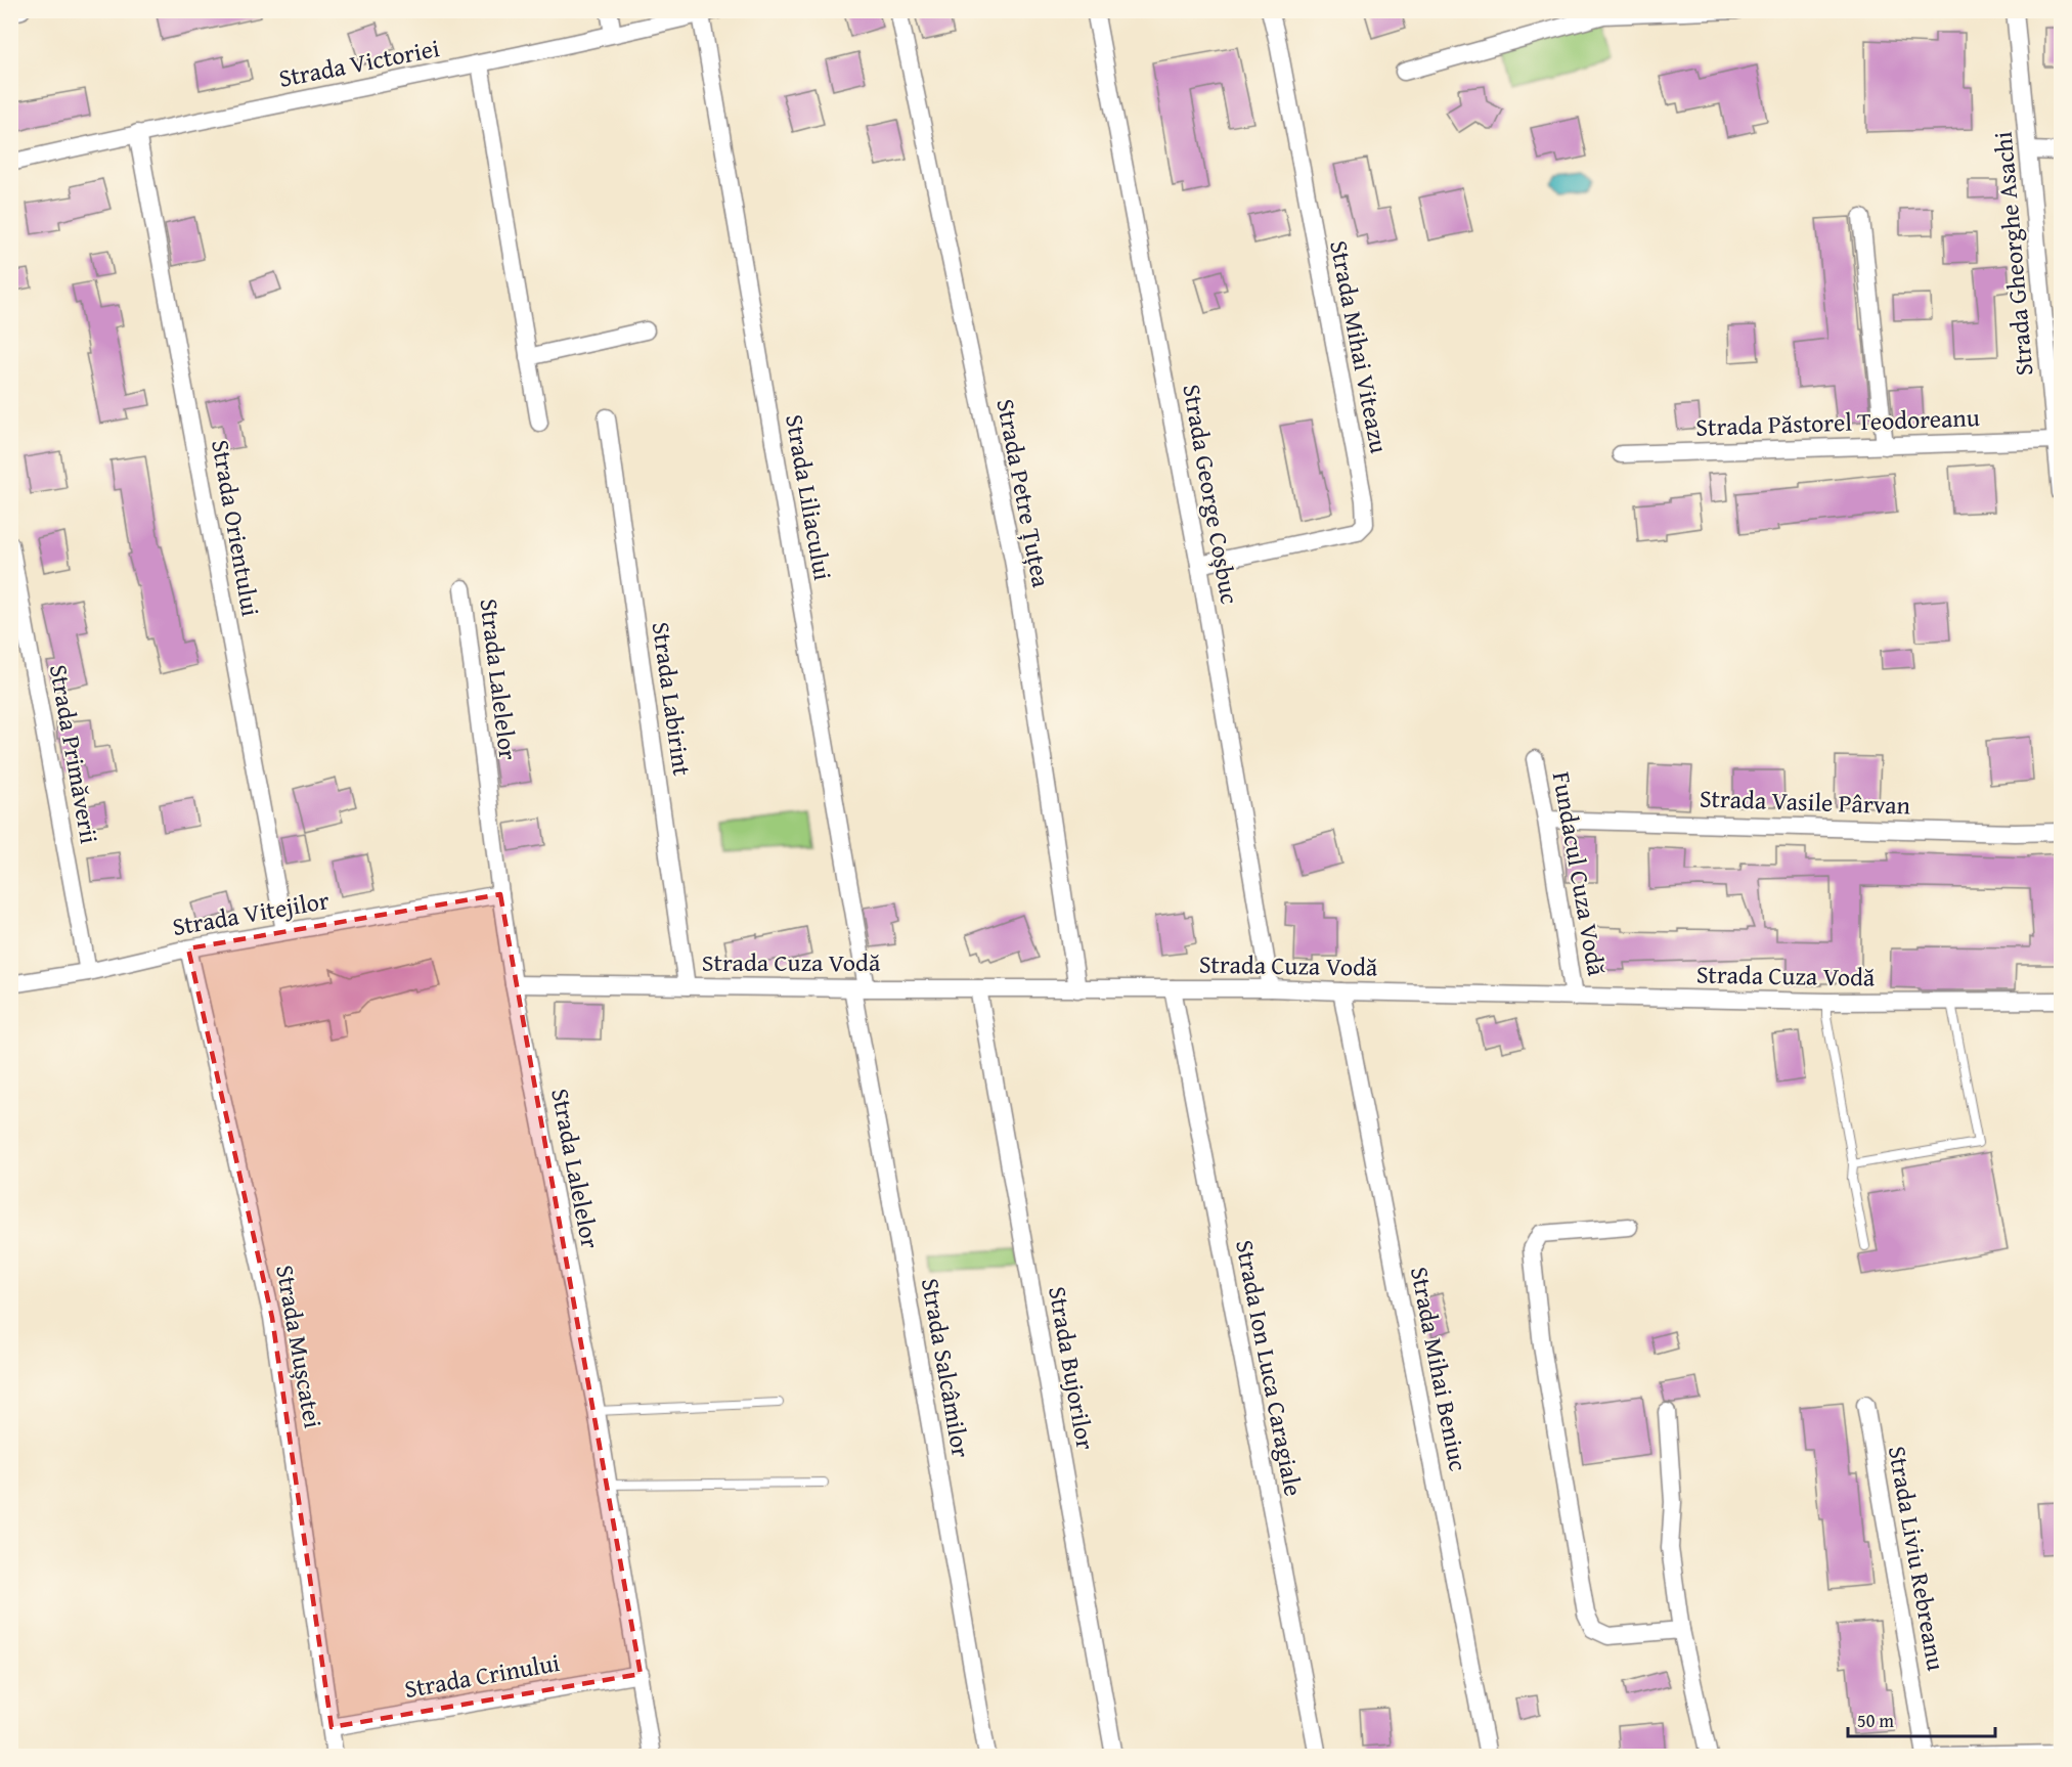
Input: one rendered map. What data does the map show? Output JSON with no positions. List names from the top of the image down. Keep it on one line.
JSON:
{"streets":{"street":["Strada Victoriei","Strada Gheorghe Asachi","Strada Mihai Viteazu","Strada Păstorel Teodoreanu","Strada Petre Țuțea","Strada George Coșbuc","Strada Liliacului","Strada Orientului","Strada Lalelelor","Strada Labirint","Strada Primăverii","Strada Vasile Pârvan","Fundacul Cuza Vodă","Strada Vitejilor","Strada Cuza Vodă","Strada Mușcatei","Strada Salcâmilor","Strada Bujorilor","Strada Ion Luca Caragiale","Strada Mihai Beniuc","Strada Liviu Rebreanu","Strada Crinului"]},"crossings":[["Strada Victoriei","Strada Liliacului"],["Strada Victoriei","Strada Orientului"],["Strada Gheorghe Asachi","Strada Păstorel Teodoreanu"],["Strada Mihai Viteazu","Strada George Coșbuc"],["Strada Petre Țuțea","Strada Cuza Vodă"],["Strada George Coșbuc","Strada Cuza Vodă"],["Strada Liliacului","Strada Cuza Vodă"],["Strada Liliacului","Strada Salcâmilor"],["Strada Orientului","Strada Vitejilor"],["Strada Lalelelor","Strada Vitejilor"],["Strada Lalelelor","Strada Cuza Vodă"],["Strada Lalelelor","Strada Crinului"],["Strada Labirint","Strada Cuza Vodă"],["Strada Primăverii","Strada Vitejilor"],["Strada Vasile Pârvan","Fundacul Cuza Vodă"],["Fundacul Cuza Vodă","Strada Cuza Vodă"],["Strada Vitejilor","Strada Mușcatei"],["Strada Cuza Vodă","Strada Salcâmilor"],["Strada Cuza Vodă","Strada Bujorilor"],["Strada Cuza Vodă","Strada Ion Luca Caragiale"],["Strada Cuza Vodă","Strada Mihai Beniuc"],["Strada Mușcatei","Strada Crinului"]],"scale_bar":"50 m"}
